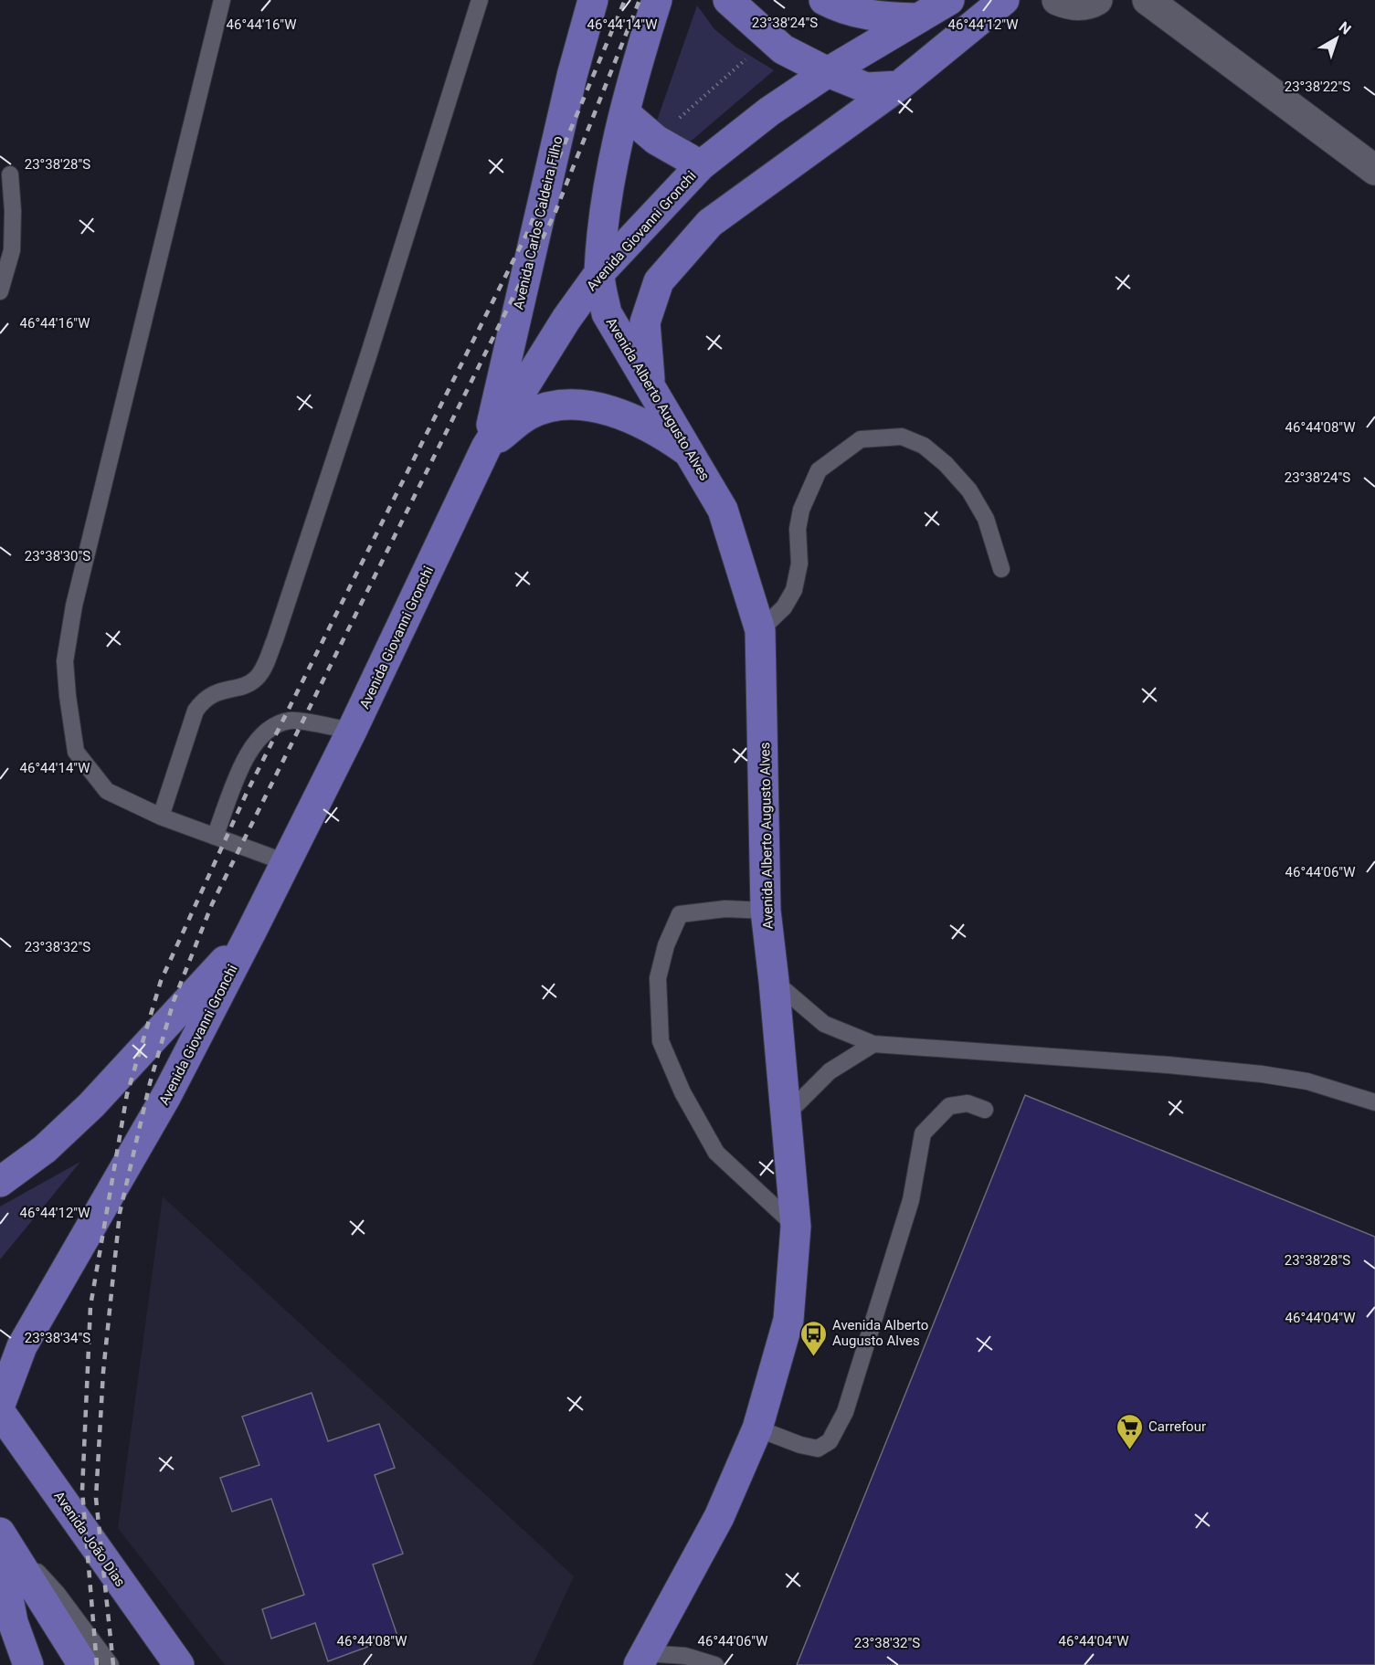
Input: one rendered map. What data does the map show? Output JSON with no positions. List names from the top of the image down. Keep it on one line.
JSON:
{"streets":{"main road":["Avenida Carlos Caldeira Filho","Avenida Giovanni Gronchi","Avenida Alberto Augusto Alves","Avenida João Dias"]},"crossings":[["Avenida Carlos Caldeira Filho","Avenida Giovanni Gronchi"],["Avenida Giovanni Gronchi","Avenida Alberto Augusto Alves"]],"places":{"bus stop":["Avenida Alberto Augusto Alves"],"supermarket":["Carrefour"]},"north":"top right","coordinates":["23°38'24\"S","46°44'16\"W","46°44'12\"W","46°44'14\"W","23°38'22\"S","23°38'28\"S","46°44'08\"W","23°38'30\"S","46°44'06\"W","23°38'32\"S","46°44'04\"W","23°38'34\"S"]}
